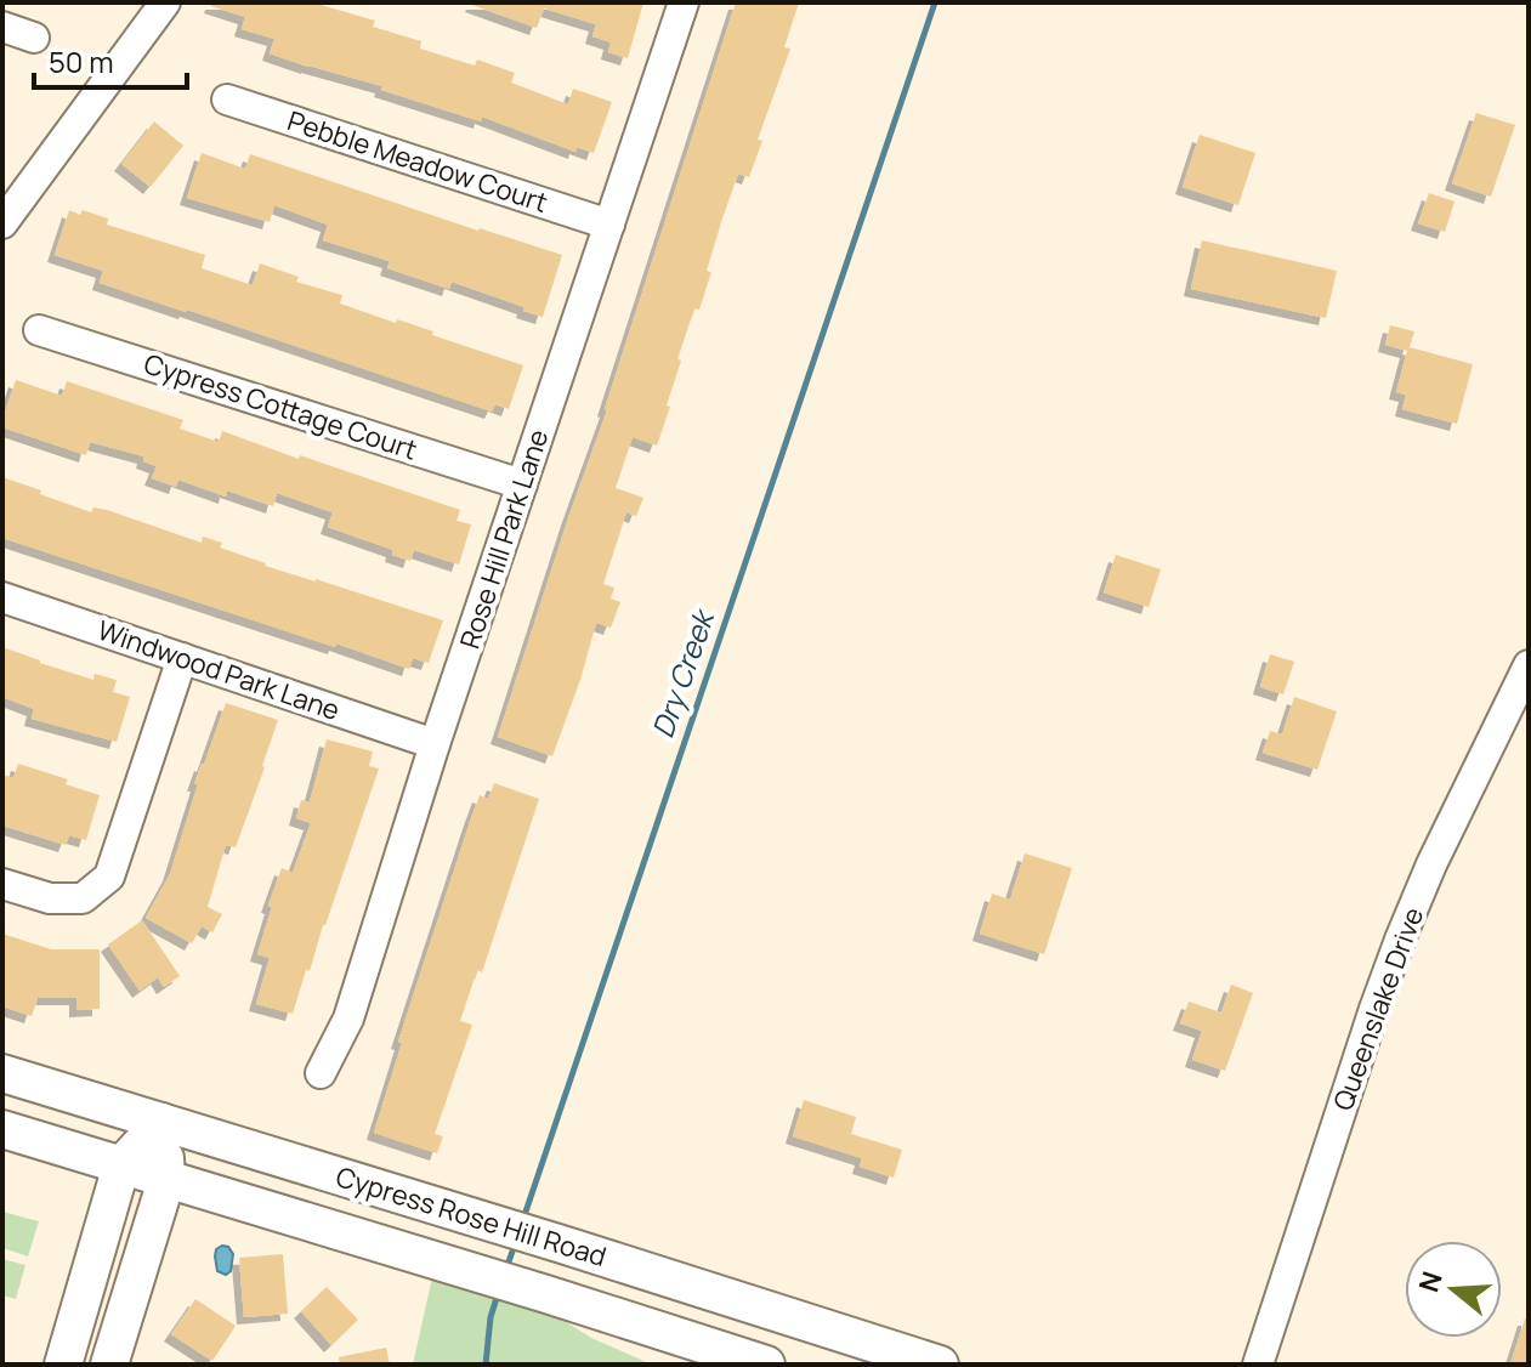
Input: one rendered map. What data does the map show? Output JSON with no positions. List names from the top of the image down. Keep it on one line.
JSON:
{"streets":{"main road":["Cypress Rose Hill Road"],"street":["Pebble Meadow Court","Cypress Cottage Court","Rose Hill Park Lane","Windwood Park Lane","Queenslake Drive"]},"crossings":[["Pebble Meadow Court","Rose Hill Park Lane"],["Cypress Cottage Court","Rose Hill Park Lane"],["Rose Hill Park Lane","Windwood Park Lane"]],"water":["Dry Creek"],"scale_bar":"50 m","north":"left"}
